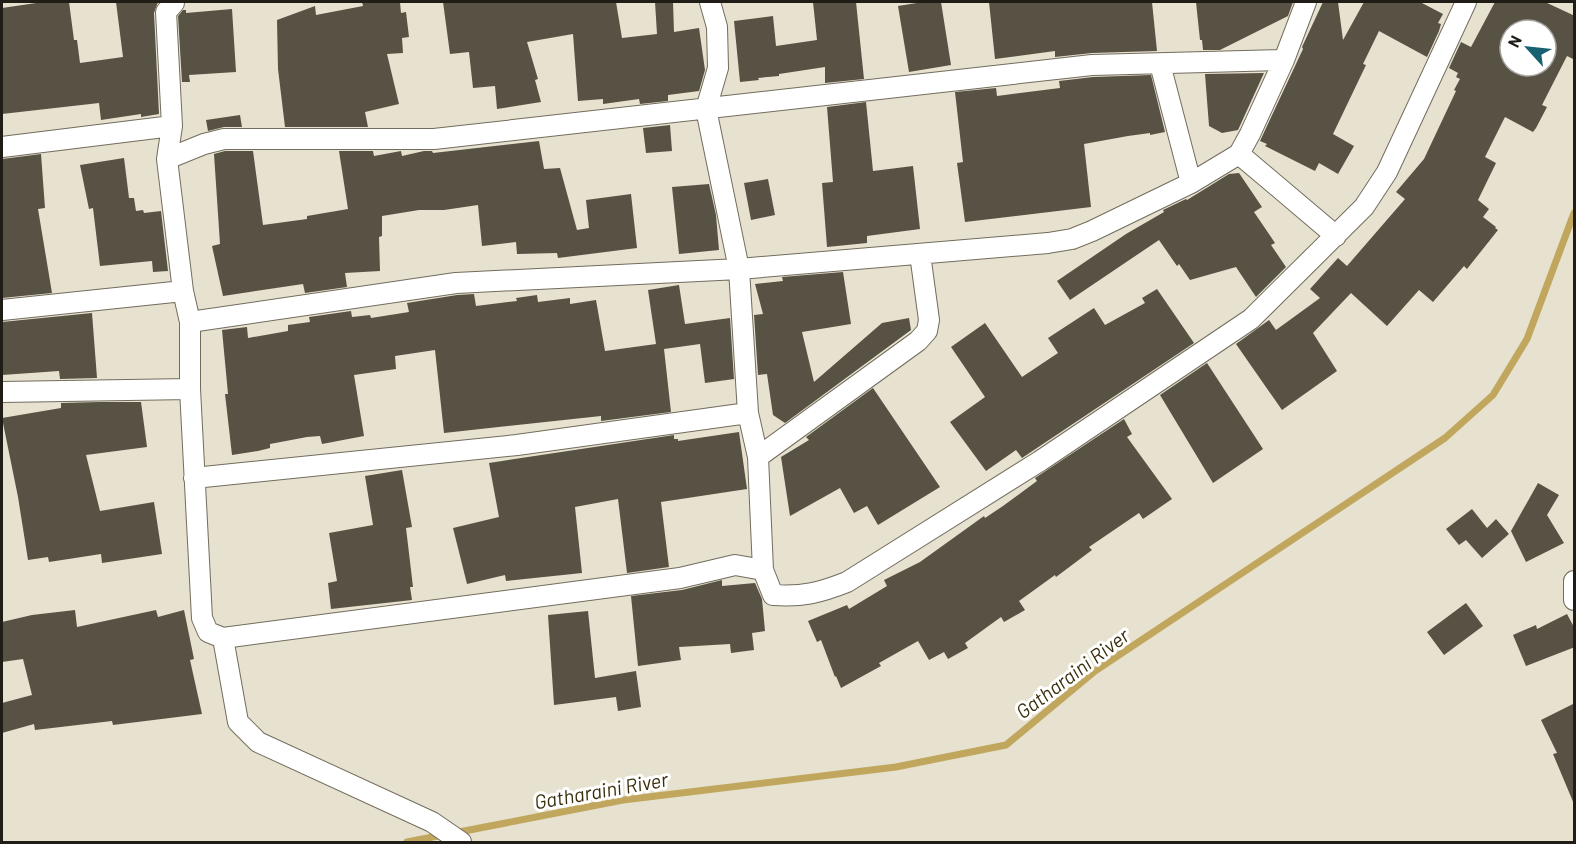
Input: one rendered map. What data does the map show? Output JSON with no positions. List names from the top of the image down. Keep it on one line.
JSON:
{"water":["Gatharaini River"],"north":"top left"}
